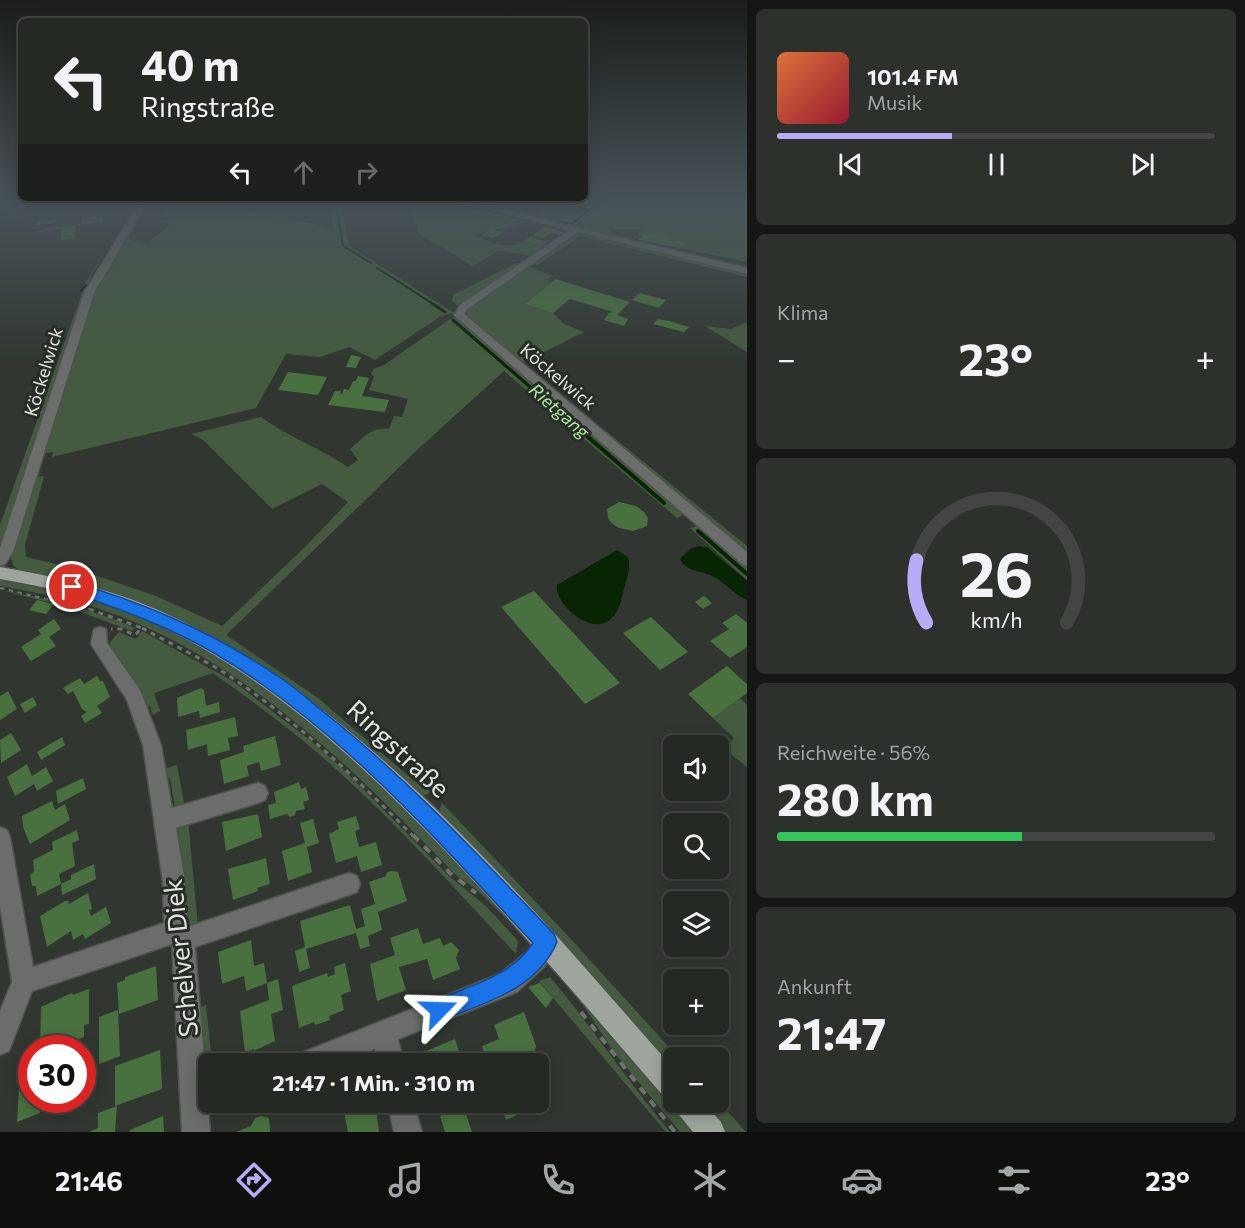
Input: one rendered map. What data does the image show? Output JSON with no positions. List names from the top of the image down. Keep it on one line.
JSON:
{"streets":{"main road":["Ringstraße"],"street":["Köckelwick","Schelver Diek"]},"water":["Rietgang"],"page":{"turn":["40 m","Ringstraße"],"song":["101.4 FM","Musik"],"tile":["Klima",["Reichweite · 56%","280 km"],["Ankunft","21:47"]],"heat":["−","23°","+"],"map_buttons":["+","−"],"limit":"30","trip":"21:47 · 1 Min. · 310 m","tabs":["21:46","23°"],"gauge":["26","km/h"]}}
